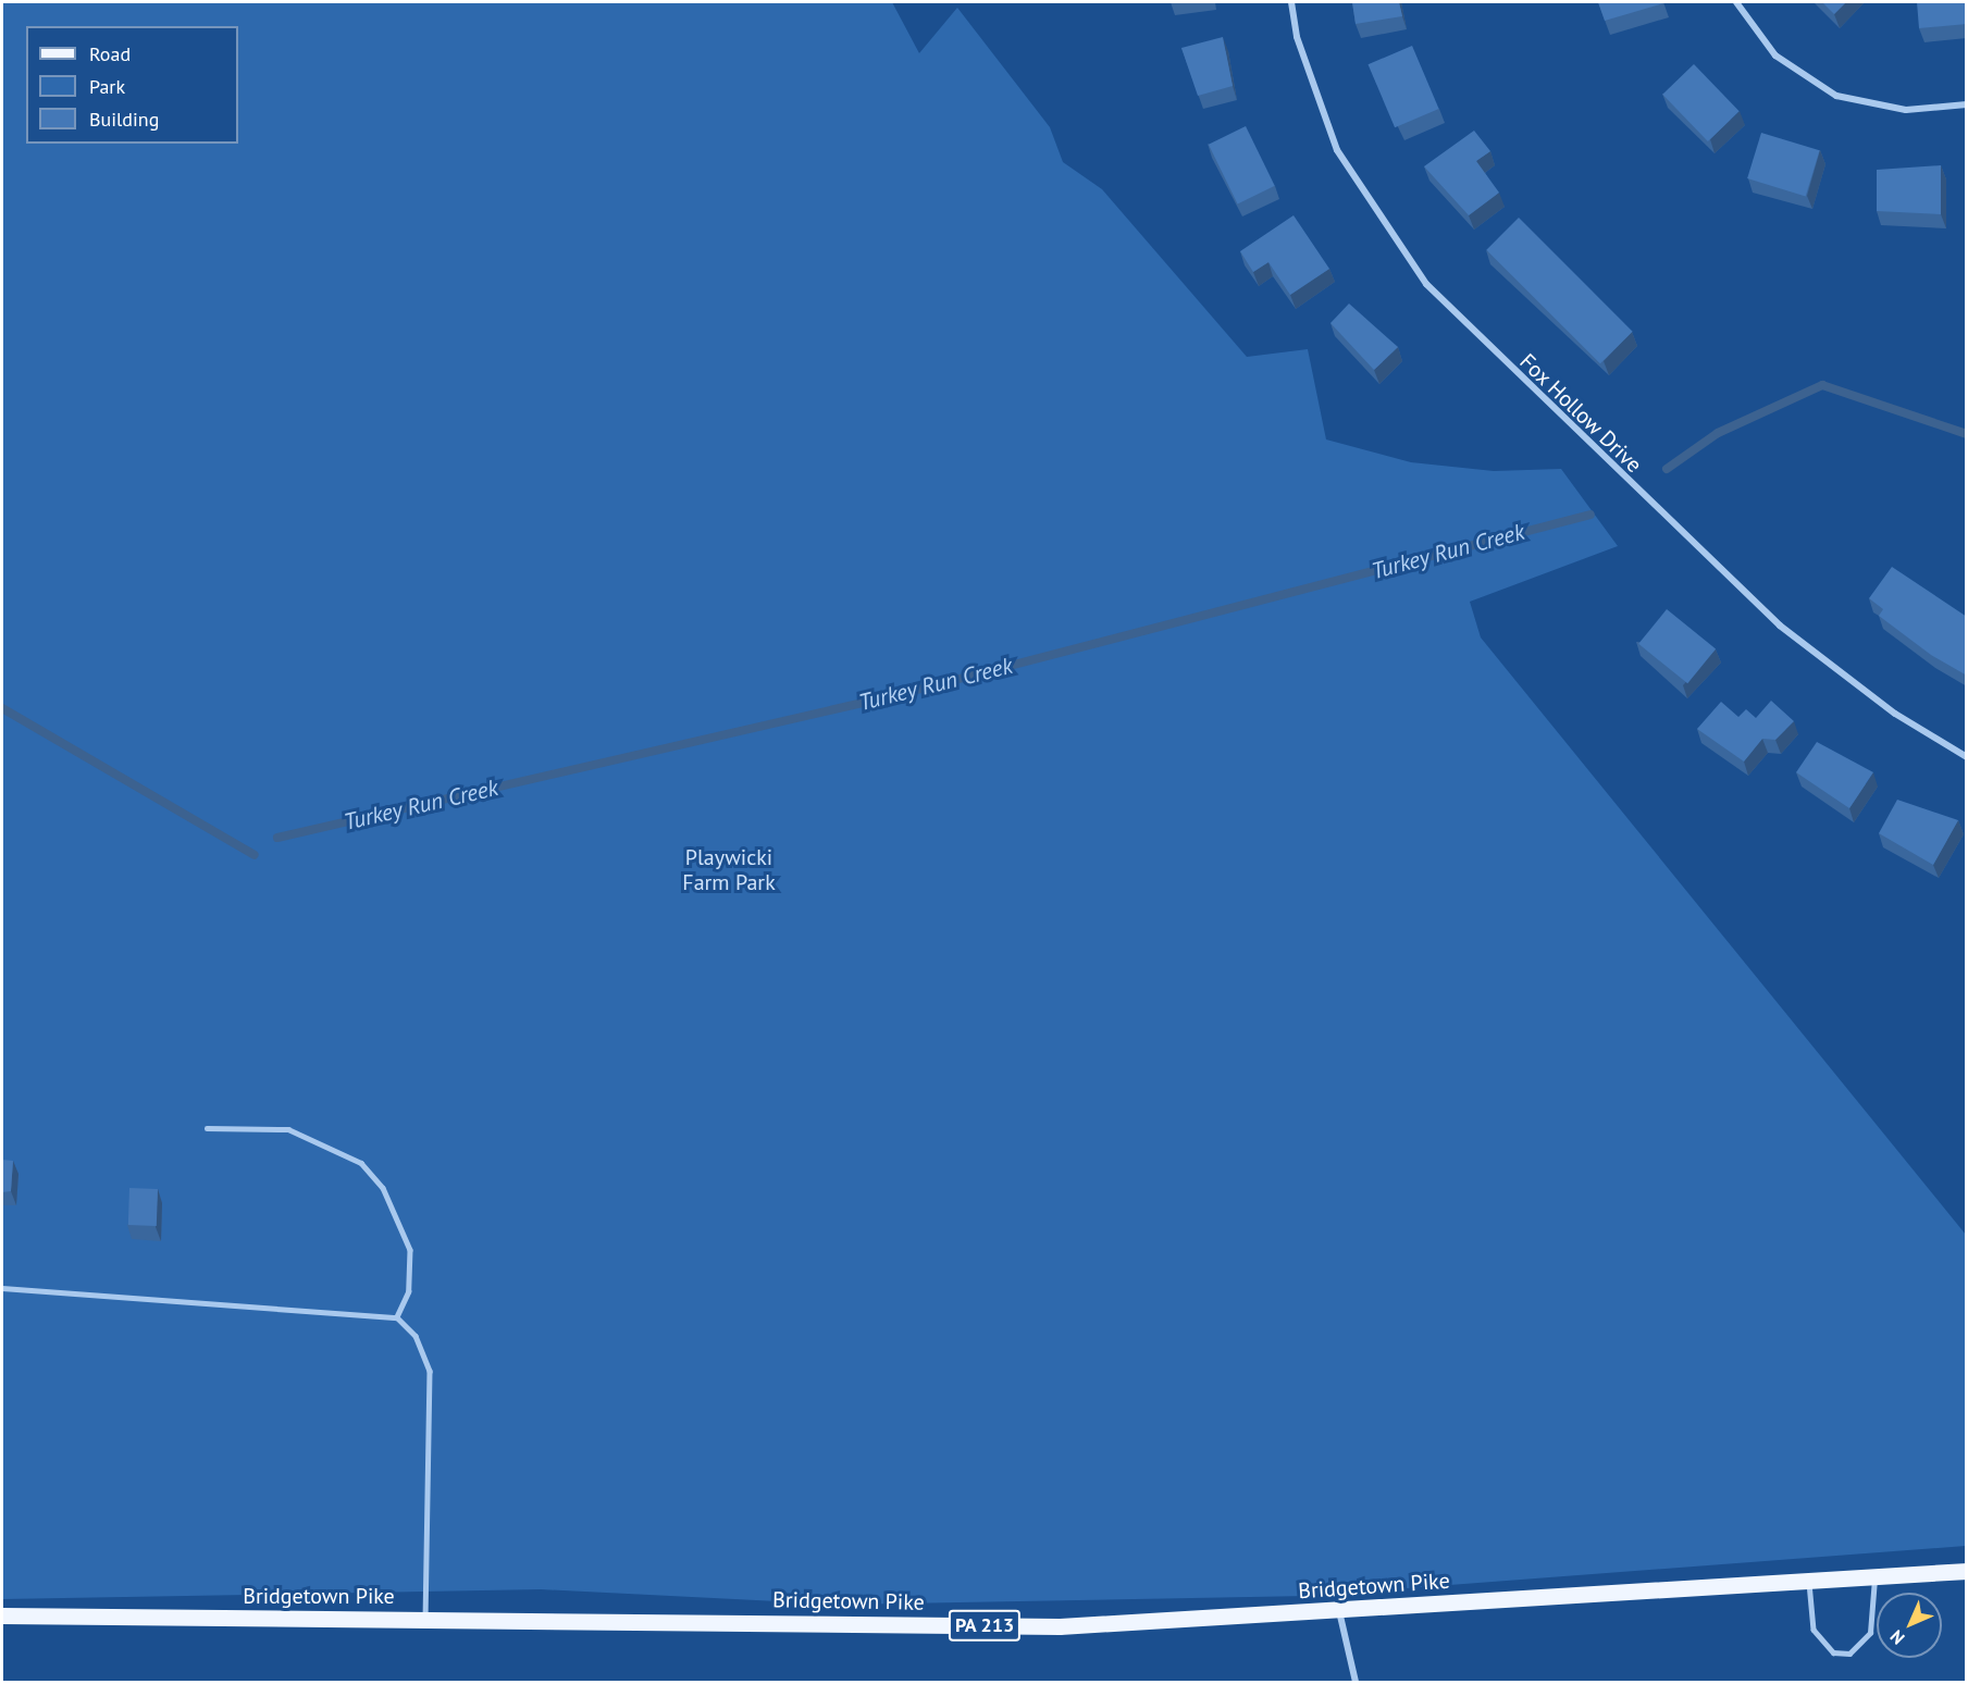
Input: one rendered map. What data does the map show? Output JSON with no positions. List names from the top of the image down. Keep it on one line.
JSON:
{"streets":{"main road":["Bridgetown Pike","PA 213"],"street":["Fox Hollow Drive"]},"water":["Turkey Run Creek"],"parks":["Playwicki Farm Park"],"legend":["Road","Park","Building"],"north":"bottom left"}
